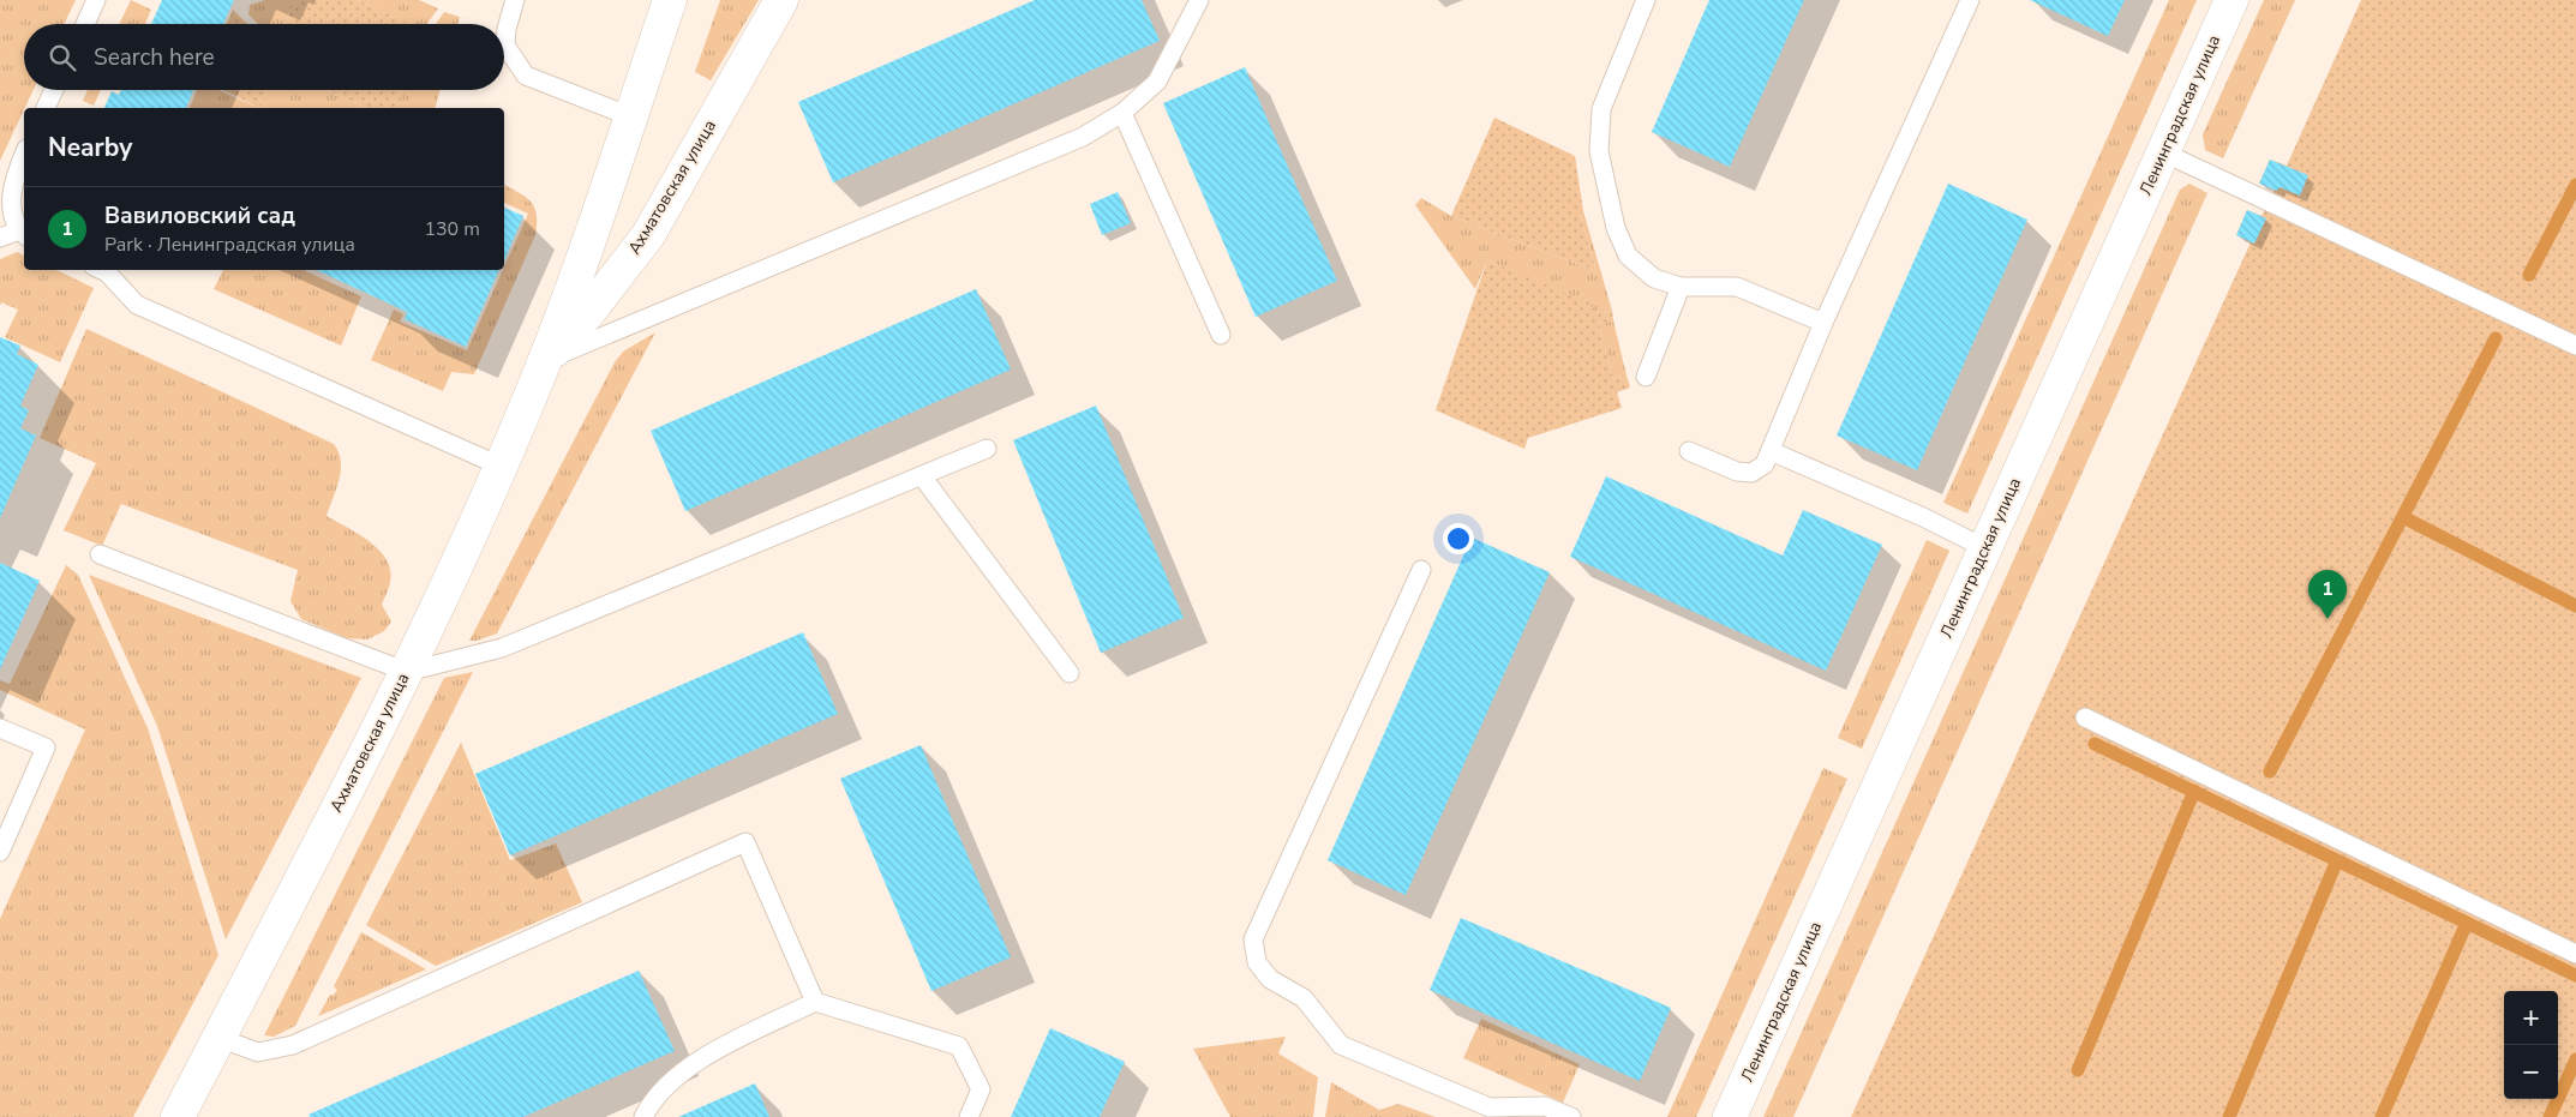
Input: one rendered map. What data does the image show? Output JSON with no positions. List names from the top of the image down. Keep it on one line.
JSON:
{"streets":{"street":["Ленинградская улица","Ахматовская улица"]},"page":{"search":"Search here","heading":"Nearby","list":[{"mark":"1","name":"Вавиловский сад","note":"Park · Ленинградская улица","value":"130 m"}],"pins":"1","map_buttons":["+","−"]}}
